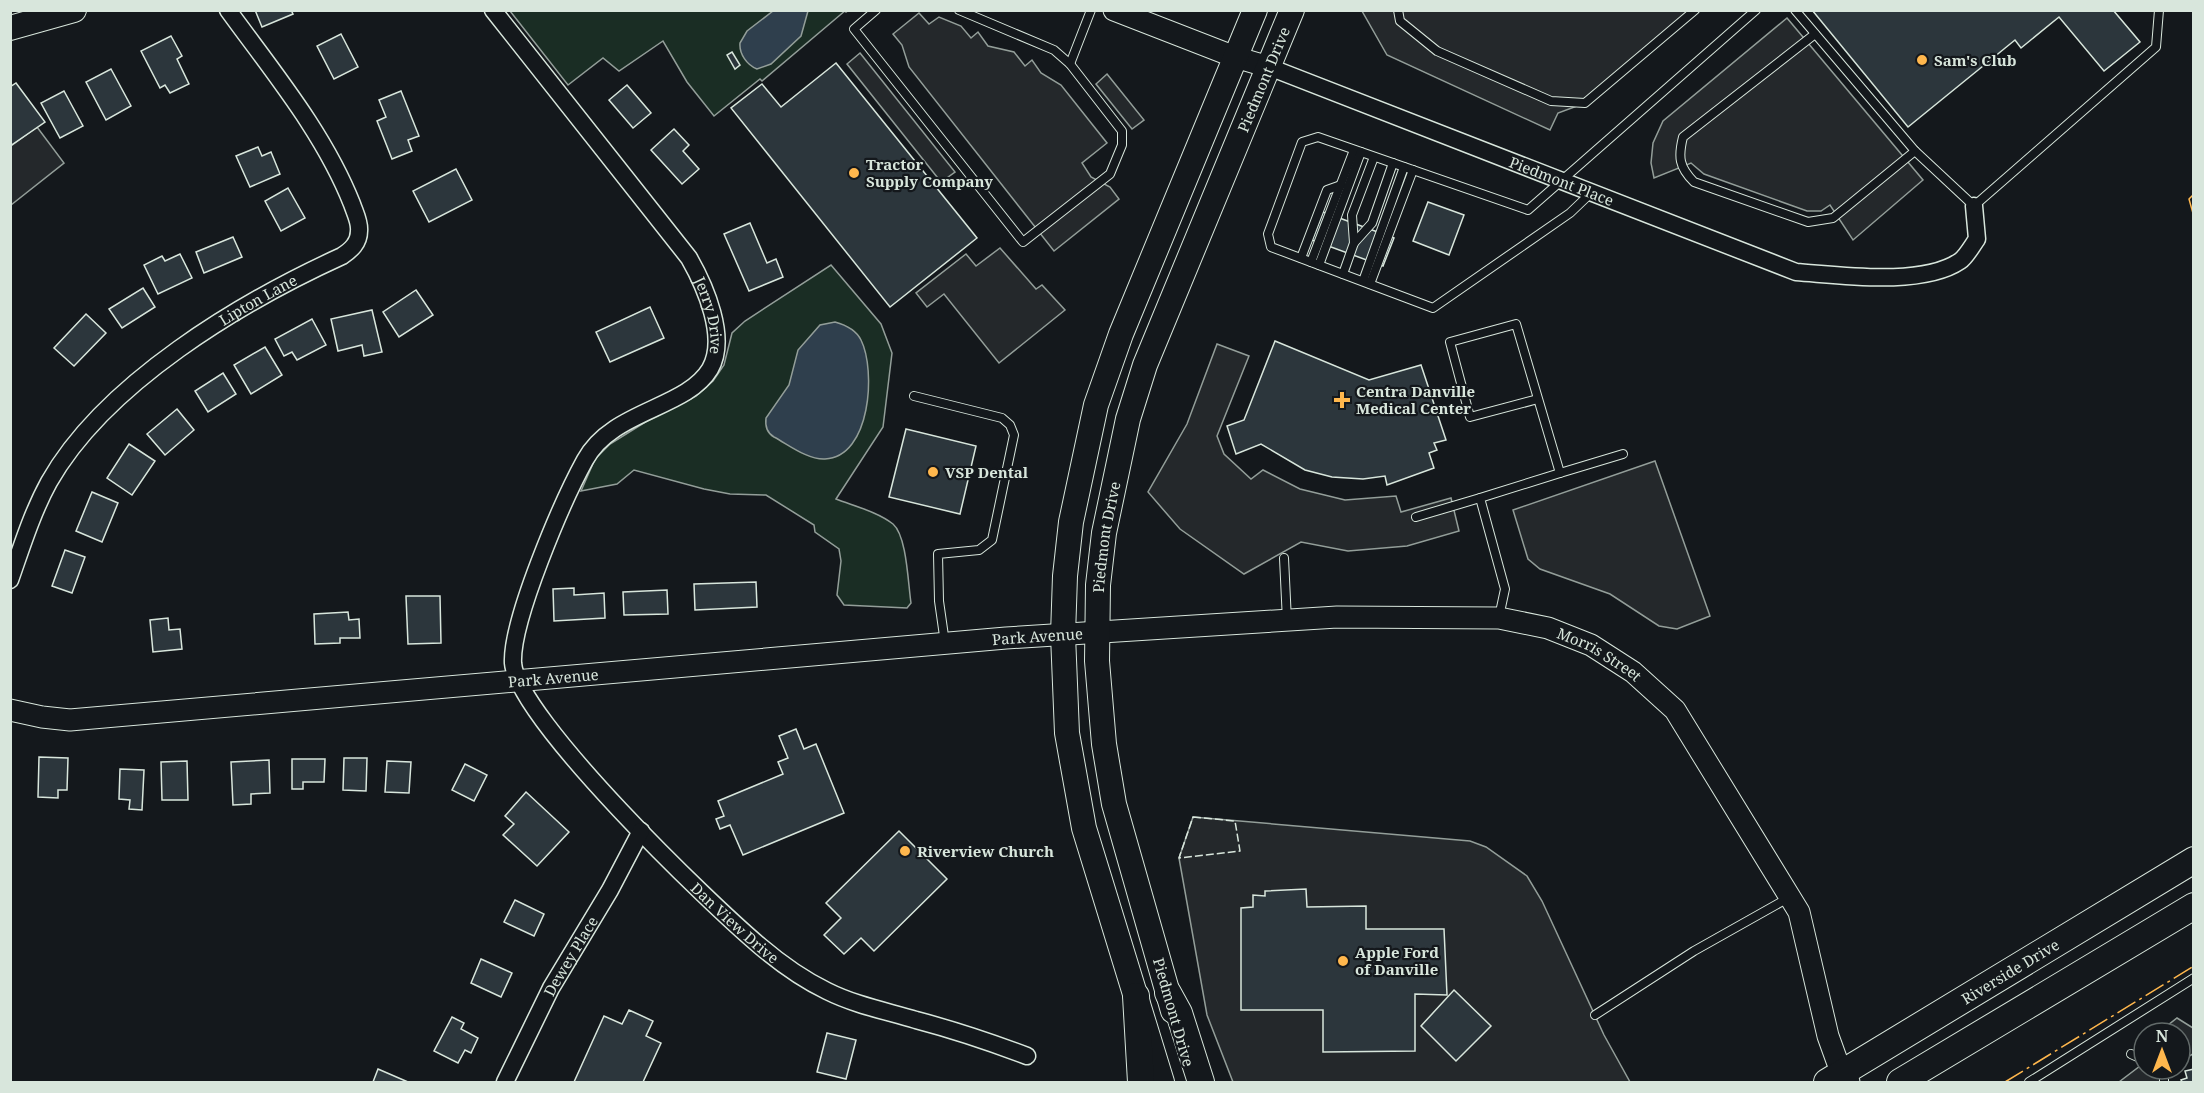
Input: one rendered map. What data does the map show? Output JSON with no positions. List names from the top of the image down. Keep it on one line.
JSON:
{"streets":{"main road":["Piedmont Drive","Riverside Drive"],"street":["Piedmont Place","Lipton Lane","Jerry Drive","Park Avenue","Morris Street","Dan View Drive","Dewey Place"]},"crossings":[["Piedmont Drive","Piedmont Place"],["Piedmont Drive","Park Avenue"],["Piedmont Drive","Morris Street"],["Jerry Drive","Park Avenue"],["Jerry Drive","Dan View Drive"],["Park Avenue","Morris Street"],["Park Avenue","Dan View Drive"],["Morris Street","Riverside Drive"],["Dan View Drive","Dewey Place"]],"places":{"other":["Sam's Club","Tractor Supply Company","VSP Dental","Riverview Church","Apple Ford of Danville"],"health":["Centra Danville Medical Center"]},"north":"top"}
